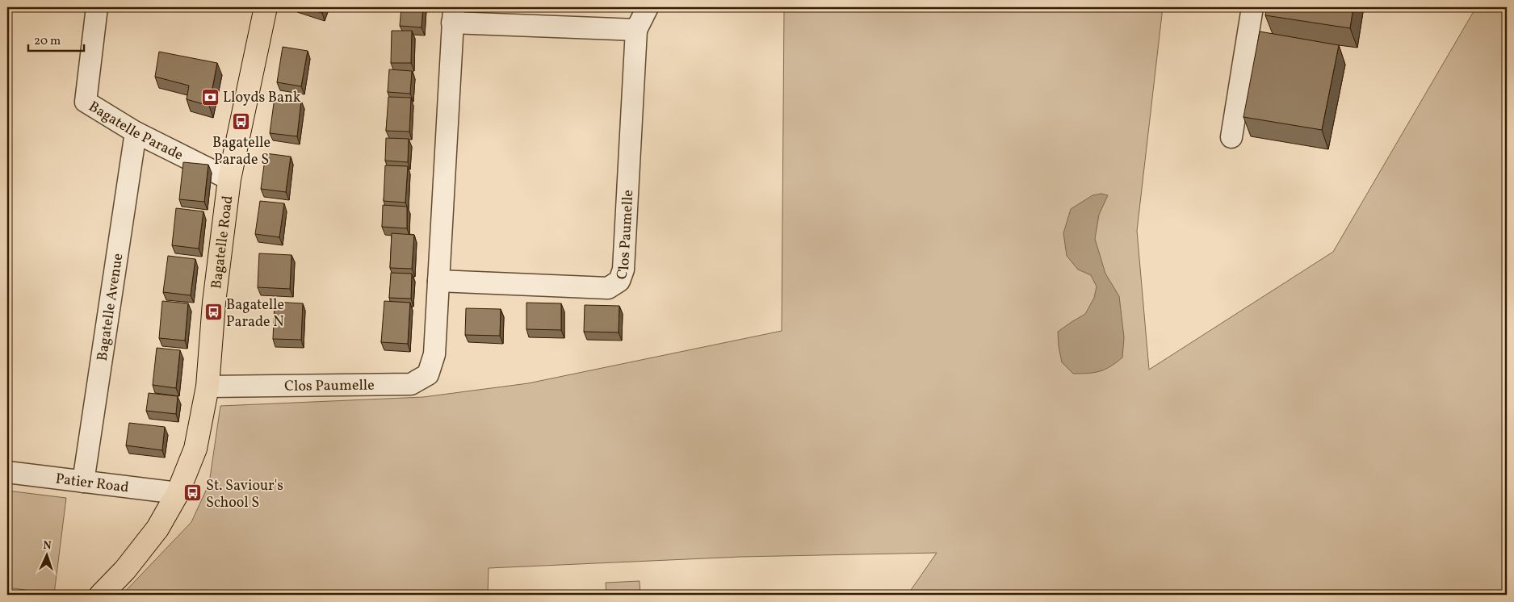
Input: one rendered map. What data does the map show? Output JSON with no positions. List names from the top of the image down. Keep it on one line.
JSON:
{"streets":{"main road":["Bagatelle Road"],"street":["Bagatelle Parade","Clos Paumelle","Bagatelle Avenue","Patier Road"]},"crossings":[["Bagatelle Parade","Bagatelle Road"],["Bagatelle Parade","Bagatelle Avenue"],["Clos Paumelle","Bagatelle Road"],["Bagatelle Road","Patier Road"],["Bagatelle Avenue","Patier Road"]],"places":{"bank":["Lloyds Bank"],"bus stop":["Bagatelle Parade S","Bagatelle Parade N","St. Saviour's School S"]},"scale_bar":"20 m","north":"top"}
